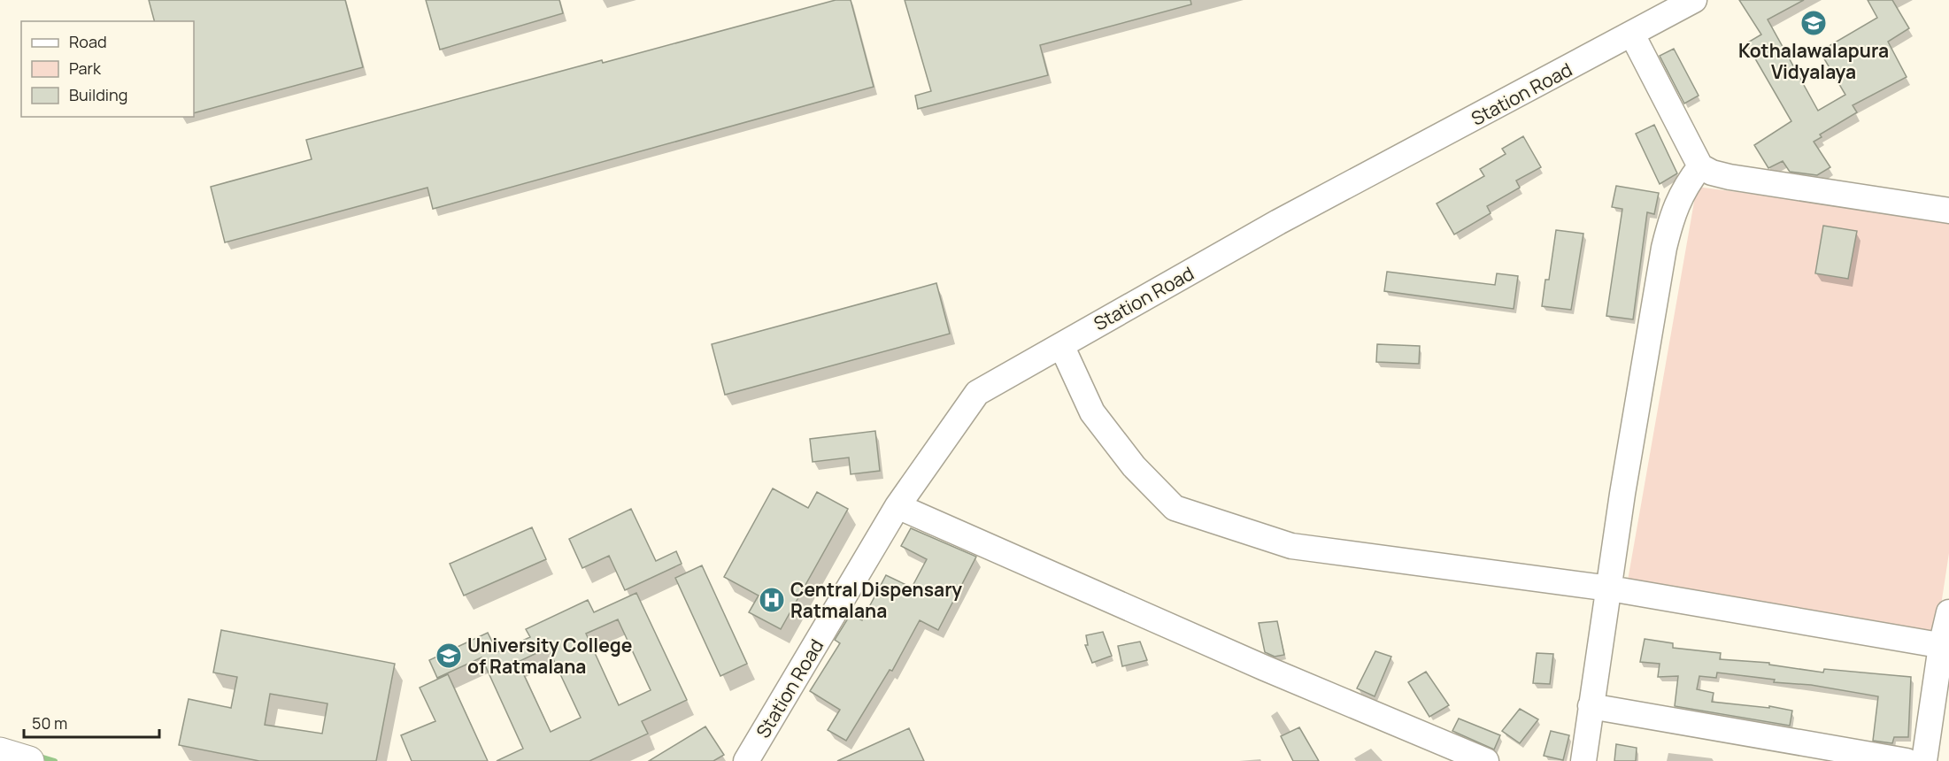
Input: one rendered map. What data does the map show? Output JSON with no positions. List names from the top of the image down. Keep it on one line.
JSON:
{"streets":{"street":["Station Road"]},"places":{"school or university":["Kothalawalapura Vidyalaya","University College of Ratmalana"],"hospital":["Central Dispensary Ratmalana"]},"legend":["Road","Park","Building"],"scale_bar":"50 m"}
